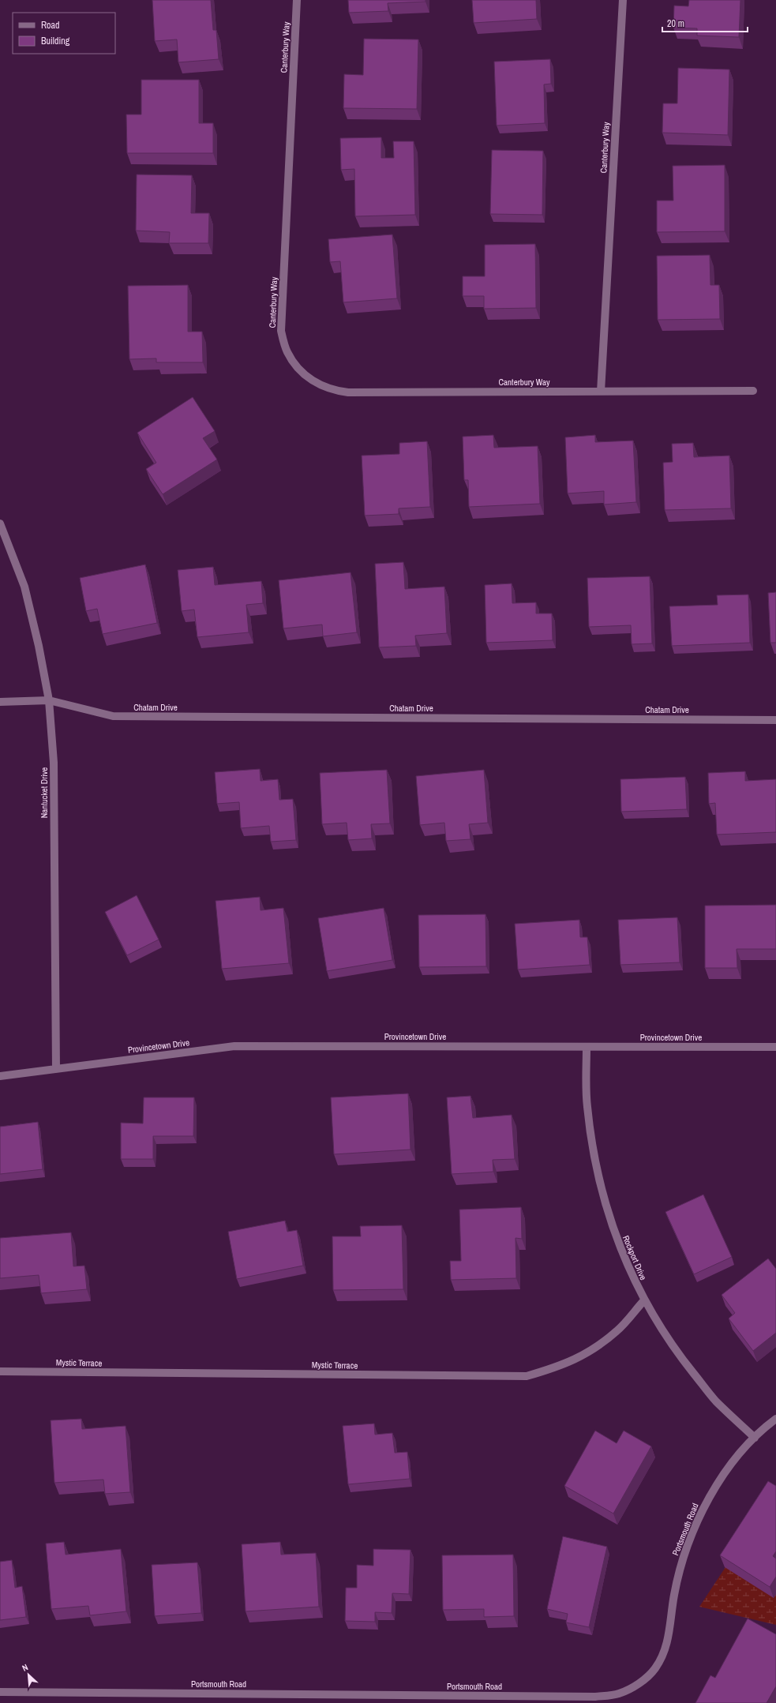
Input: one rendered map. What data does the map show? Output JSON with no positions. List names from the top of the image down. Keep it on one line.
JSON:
{"streets":{"street":["Canterbury Way","Chatam Drive","Nantucket Drive","Provincetown Drive","Rockport Drive","Mystic Terrace","Portsmouth Road"]},"crossings":[["Chatam Drive","Nantucket Drive"],["Nantucket Drive","Provincetown Drive"],["Provincetown Drive","Rockport Drive"],["Rockport Drive","Mystic Terrace"],["Rockport Drive","Portsmouth Road"]],"legend":["Road","Building"],"scale_bar":"20 m","north":"top left"}
